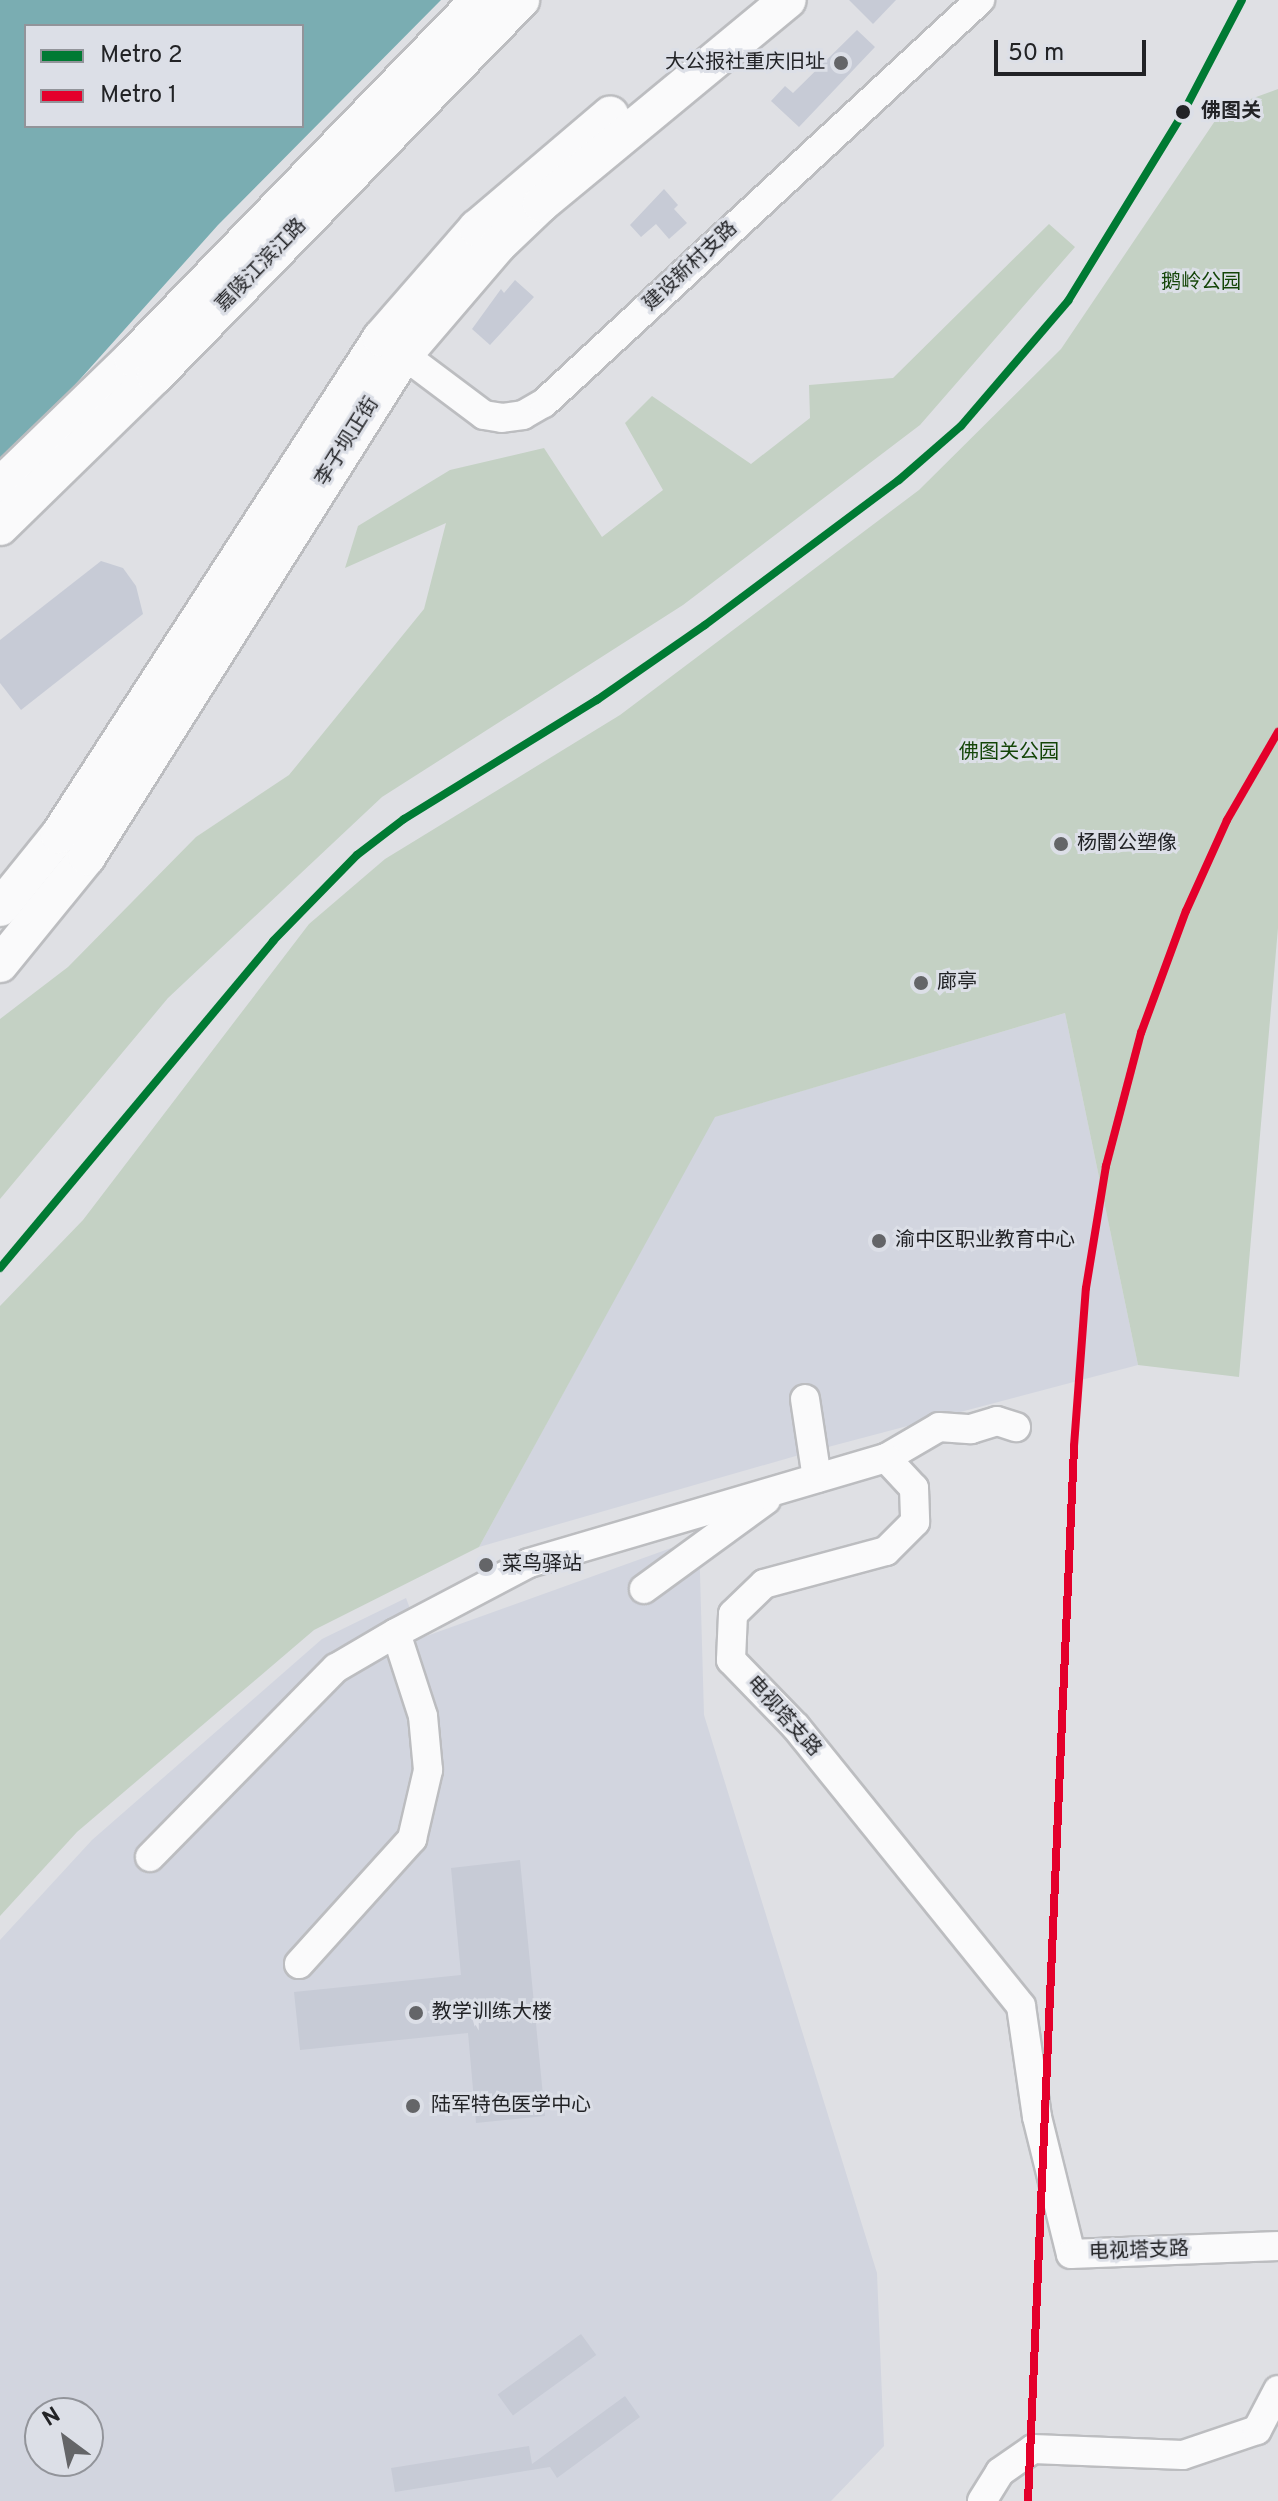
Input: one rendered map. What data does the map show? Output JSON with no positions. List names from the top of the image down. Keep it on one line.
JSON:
{"streets":{"main road":["嘉陵江滨江路","李子坝正街"],"street":["建设新村支路","电视塔支路"]},"crossings":[["建设新村支路","李子坝正街"]],"parks":["鹅岭公园","佛图关公园"],"places":["大公报社重庆旧址","佛图关","杨闇公塑像","廊亭","渝中区职业教育中心","菜鸟驿站","教学训练大楼","陆军特色医学中心"],"lines":["metro line 2","metro line 1"],"legend":["Metro 2","Metro 1"],"scale_bar":"50 m","north":"top left"}
